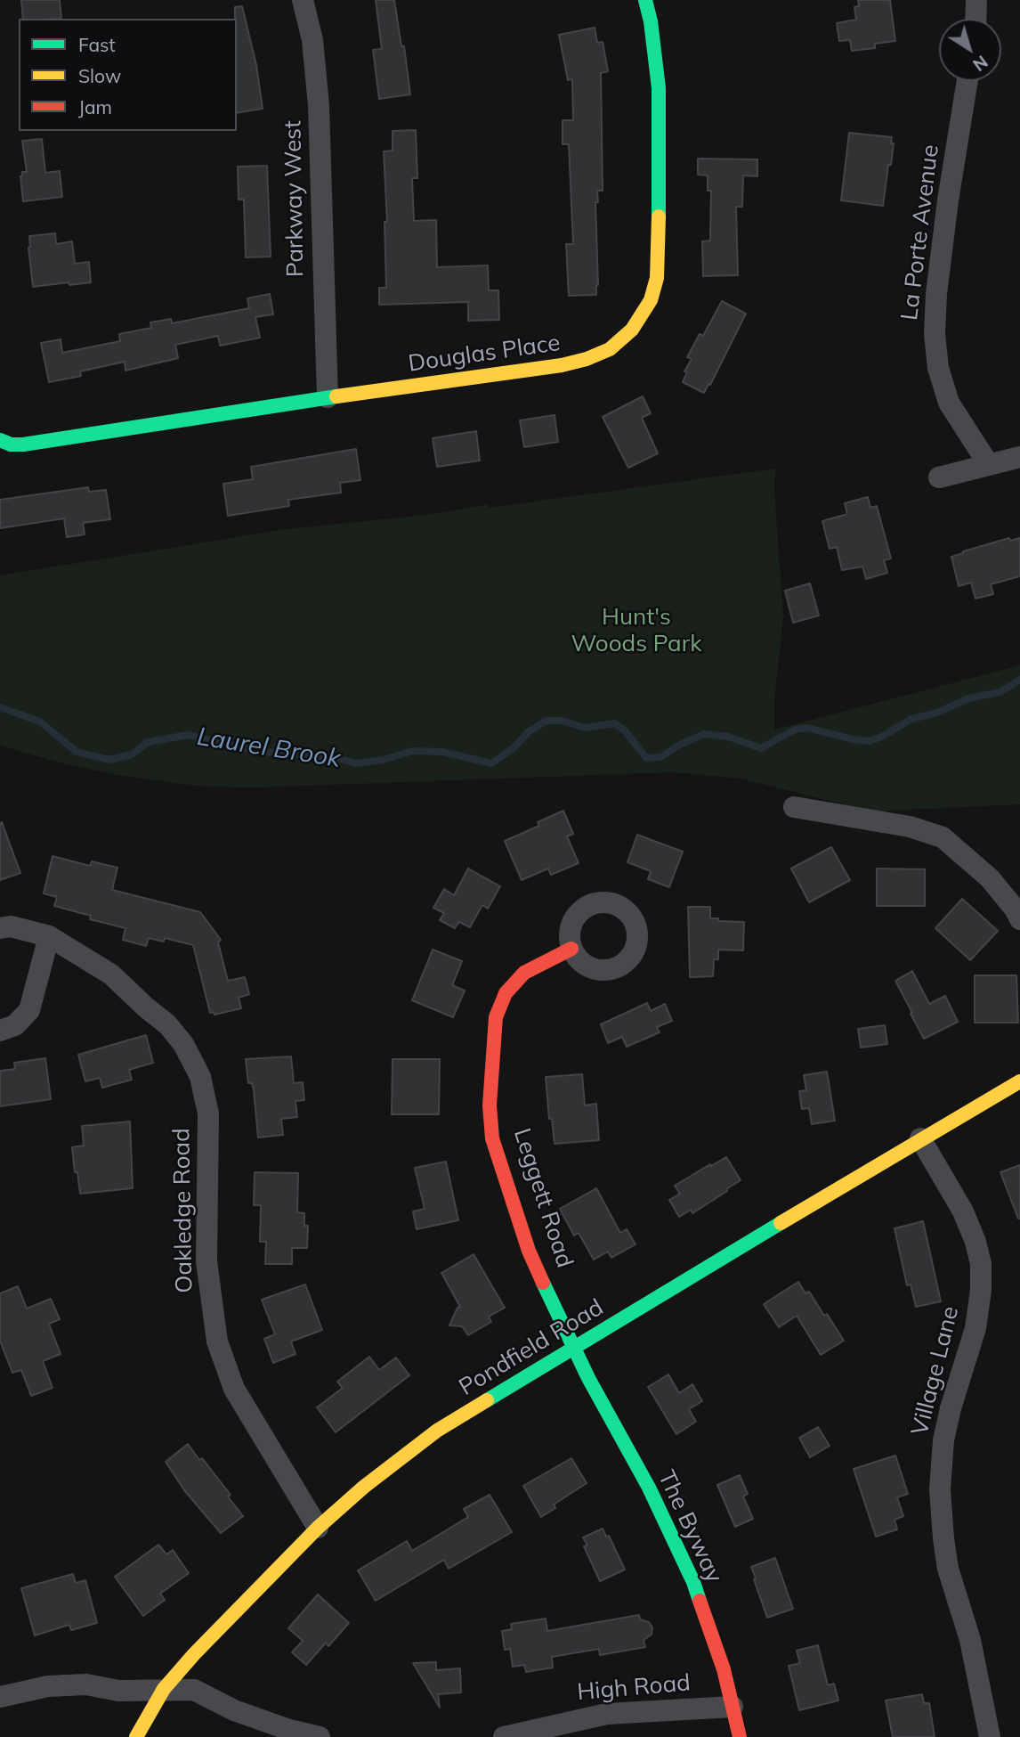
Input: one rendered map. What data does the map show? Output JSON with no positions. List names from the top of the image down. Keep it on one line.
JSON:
{"streets":{"street":["Parkway West","La Porte Avenue","Douglas Place","Leggett Road","Oakledge Road","Pondfield Road","Village Lane","The Byway","High Road"]},"crossings":[["Parkway West","Douglas Place"],["Leggett Road","Pondfield Road"],["Leggett Road","The Byway"],["Oakledge Road","Pondfield Road"],["Pondfield Road","Village Lane"],["Pondfield Road","The Byway"],["The Byway","High Road"]],"water":["Laurel Brook"],"parks":["Hunt's Woods Park"],"legend":["Fast","Slow","Jam"],"north":"bottom right"}
